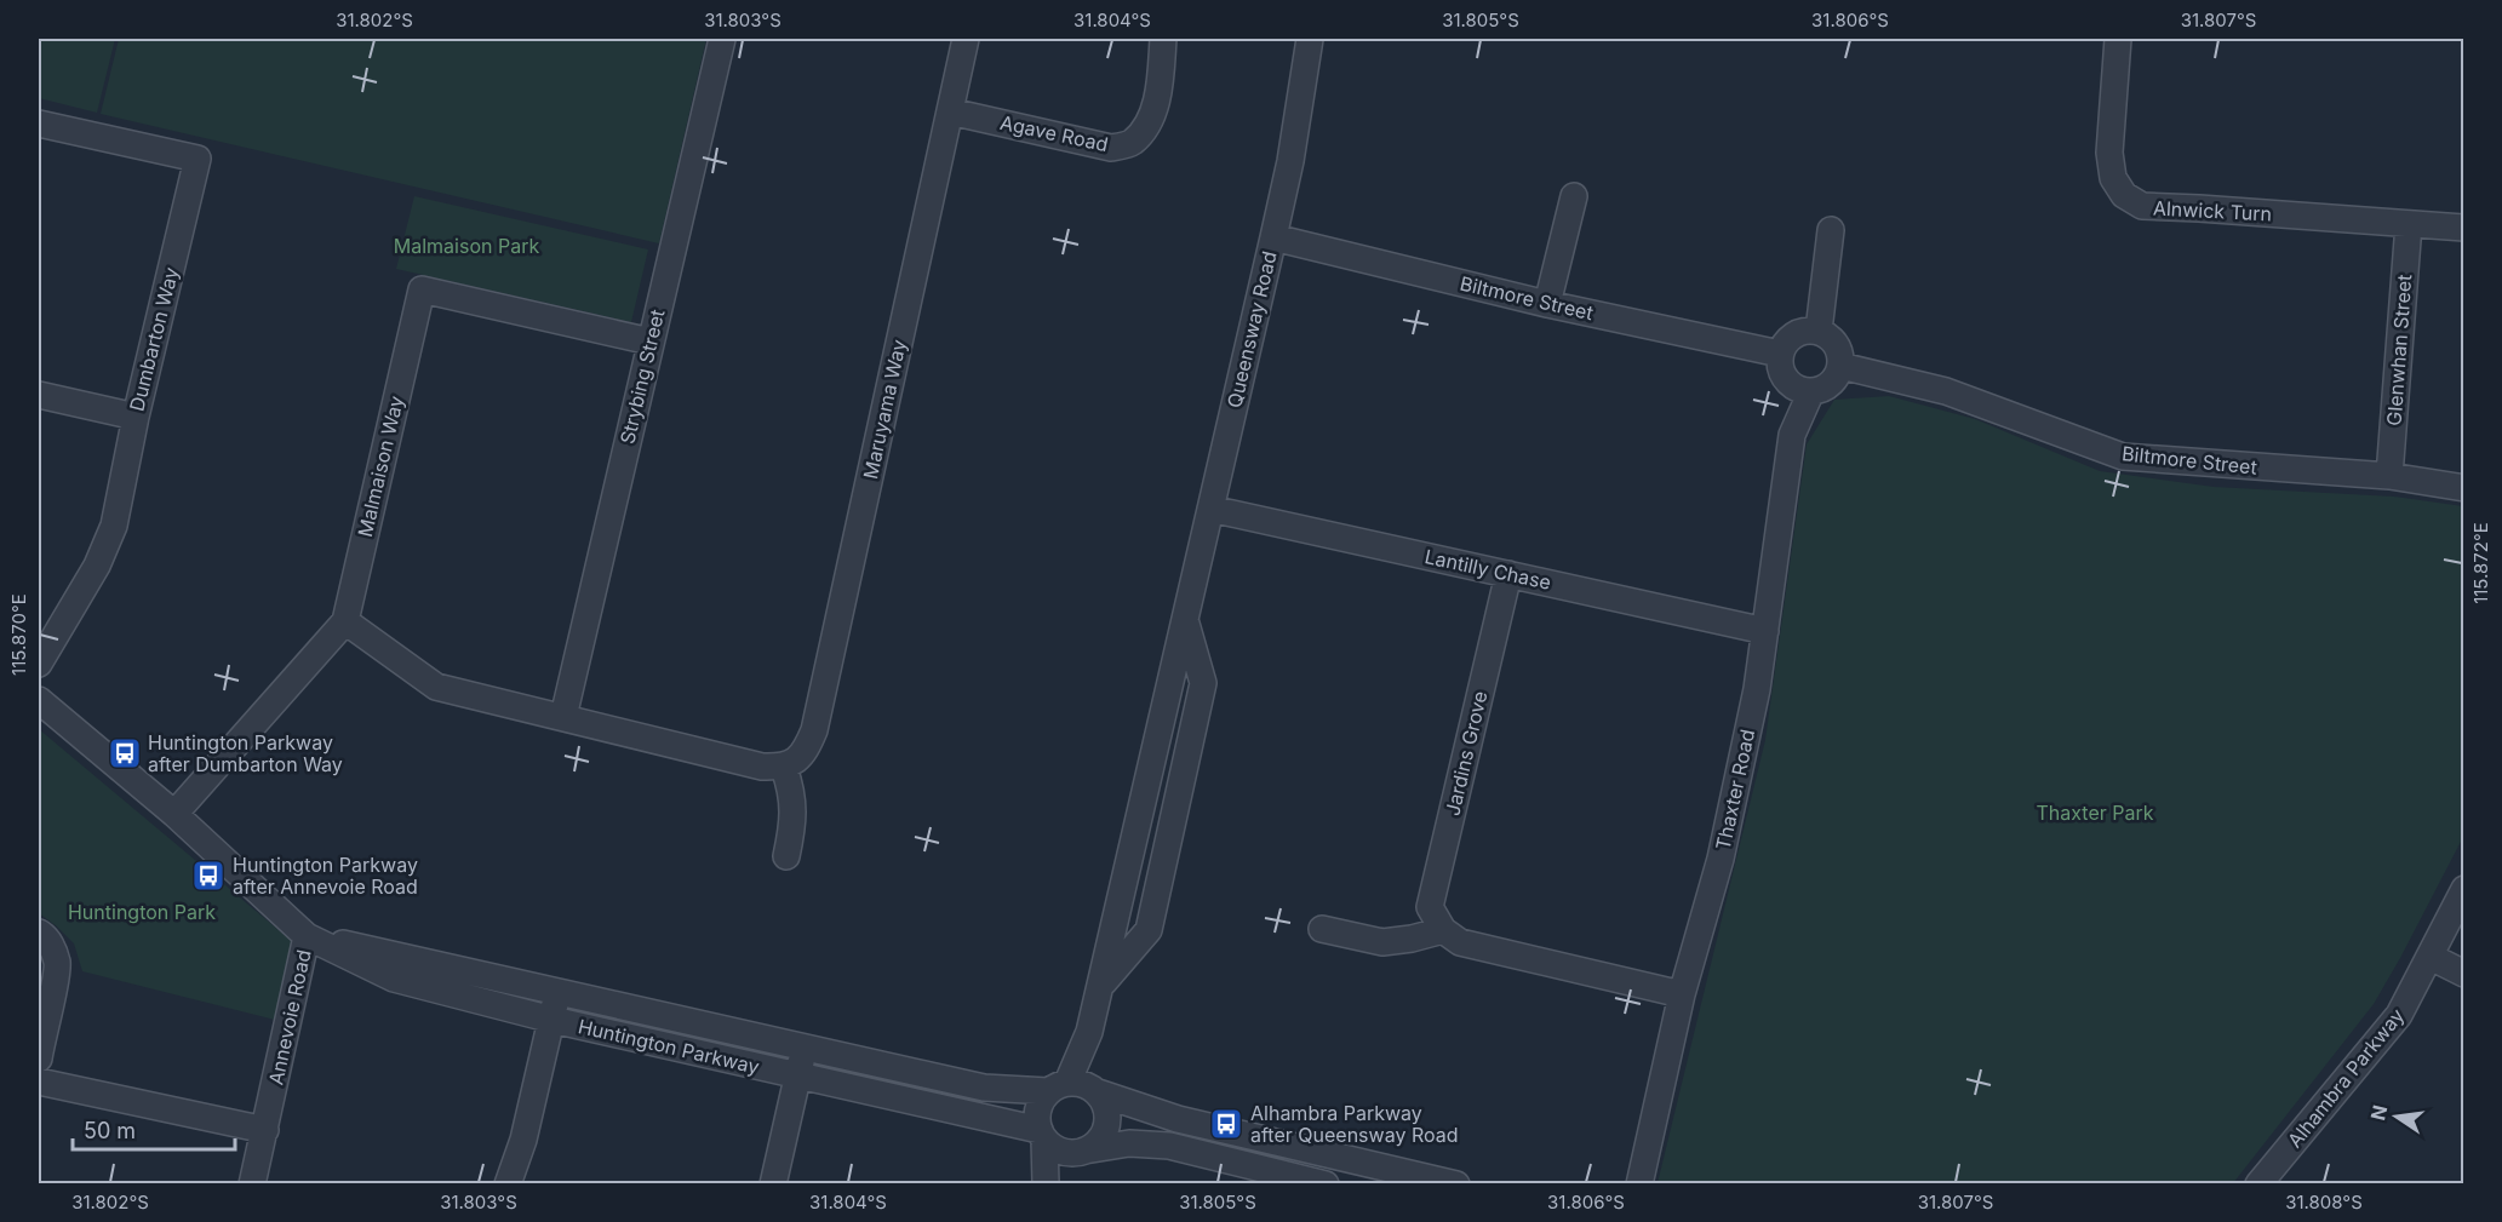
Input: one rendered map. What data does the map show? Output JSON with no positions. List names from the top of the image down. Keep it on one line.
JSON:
{"streets":{"street":["Agave Road","Alnwick Turn","Biltmore Street","Queensway Road","Dumbarton Way","Glenwhan Street","Strybing Street","Maruyama Way","Malmaison Way","Lantilly Chase","Jardins Grove","Thaxter Road","Annevoie Road","Huntington Parkway","Alhambra Parkway"]},"crossings":[["Agave Road","Maruyama Way"],["Alnwick Turn","Glenwhan Street"],["Biltmore Street","Queensway Road"],["Biltmore Street","Glenwhan Street"],["Biltmore Street","Thaxter Road"],["Queensway Road","Lantilly Chase"],["Queensway Road","Huntington Parkway"],["Strybing Street","Malmaison Way"],["Malmaison Way","Huntington Parkway"],["Lantilly Chase","Jardins Grove"],["Lantilly Chase","Thaxter Road"],["Annevoie Road","Huntington Parkway"]],"parks":["Malmaison Park","Thaxter Park","Huntington Park"],"places":{"bus stop":["Huntington Parkway after Dumbarton Way","Huntington Parkway after Annevoie Road","Alhambra Parkway after Queensway Road"]},"scale_bar":"50 m","north":"left","coordinates":["31.802°S","31.803°S","31.804°S","31.805°S","31.806°S","31.807°S","115.872°E","115.870°E","31.808°S"]}
